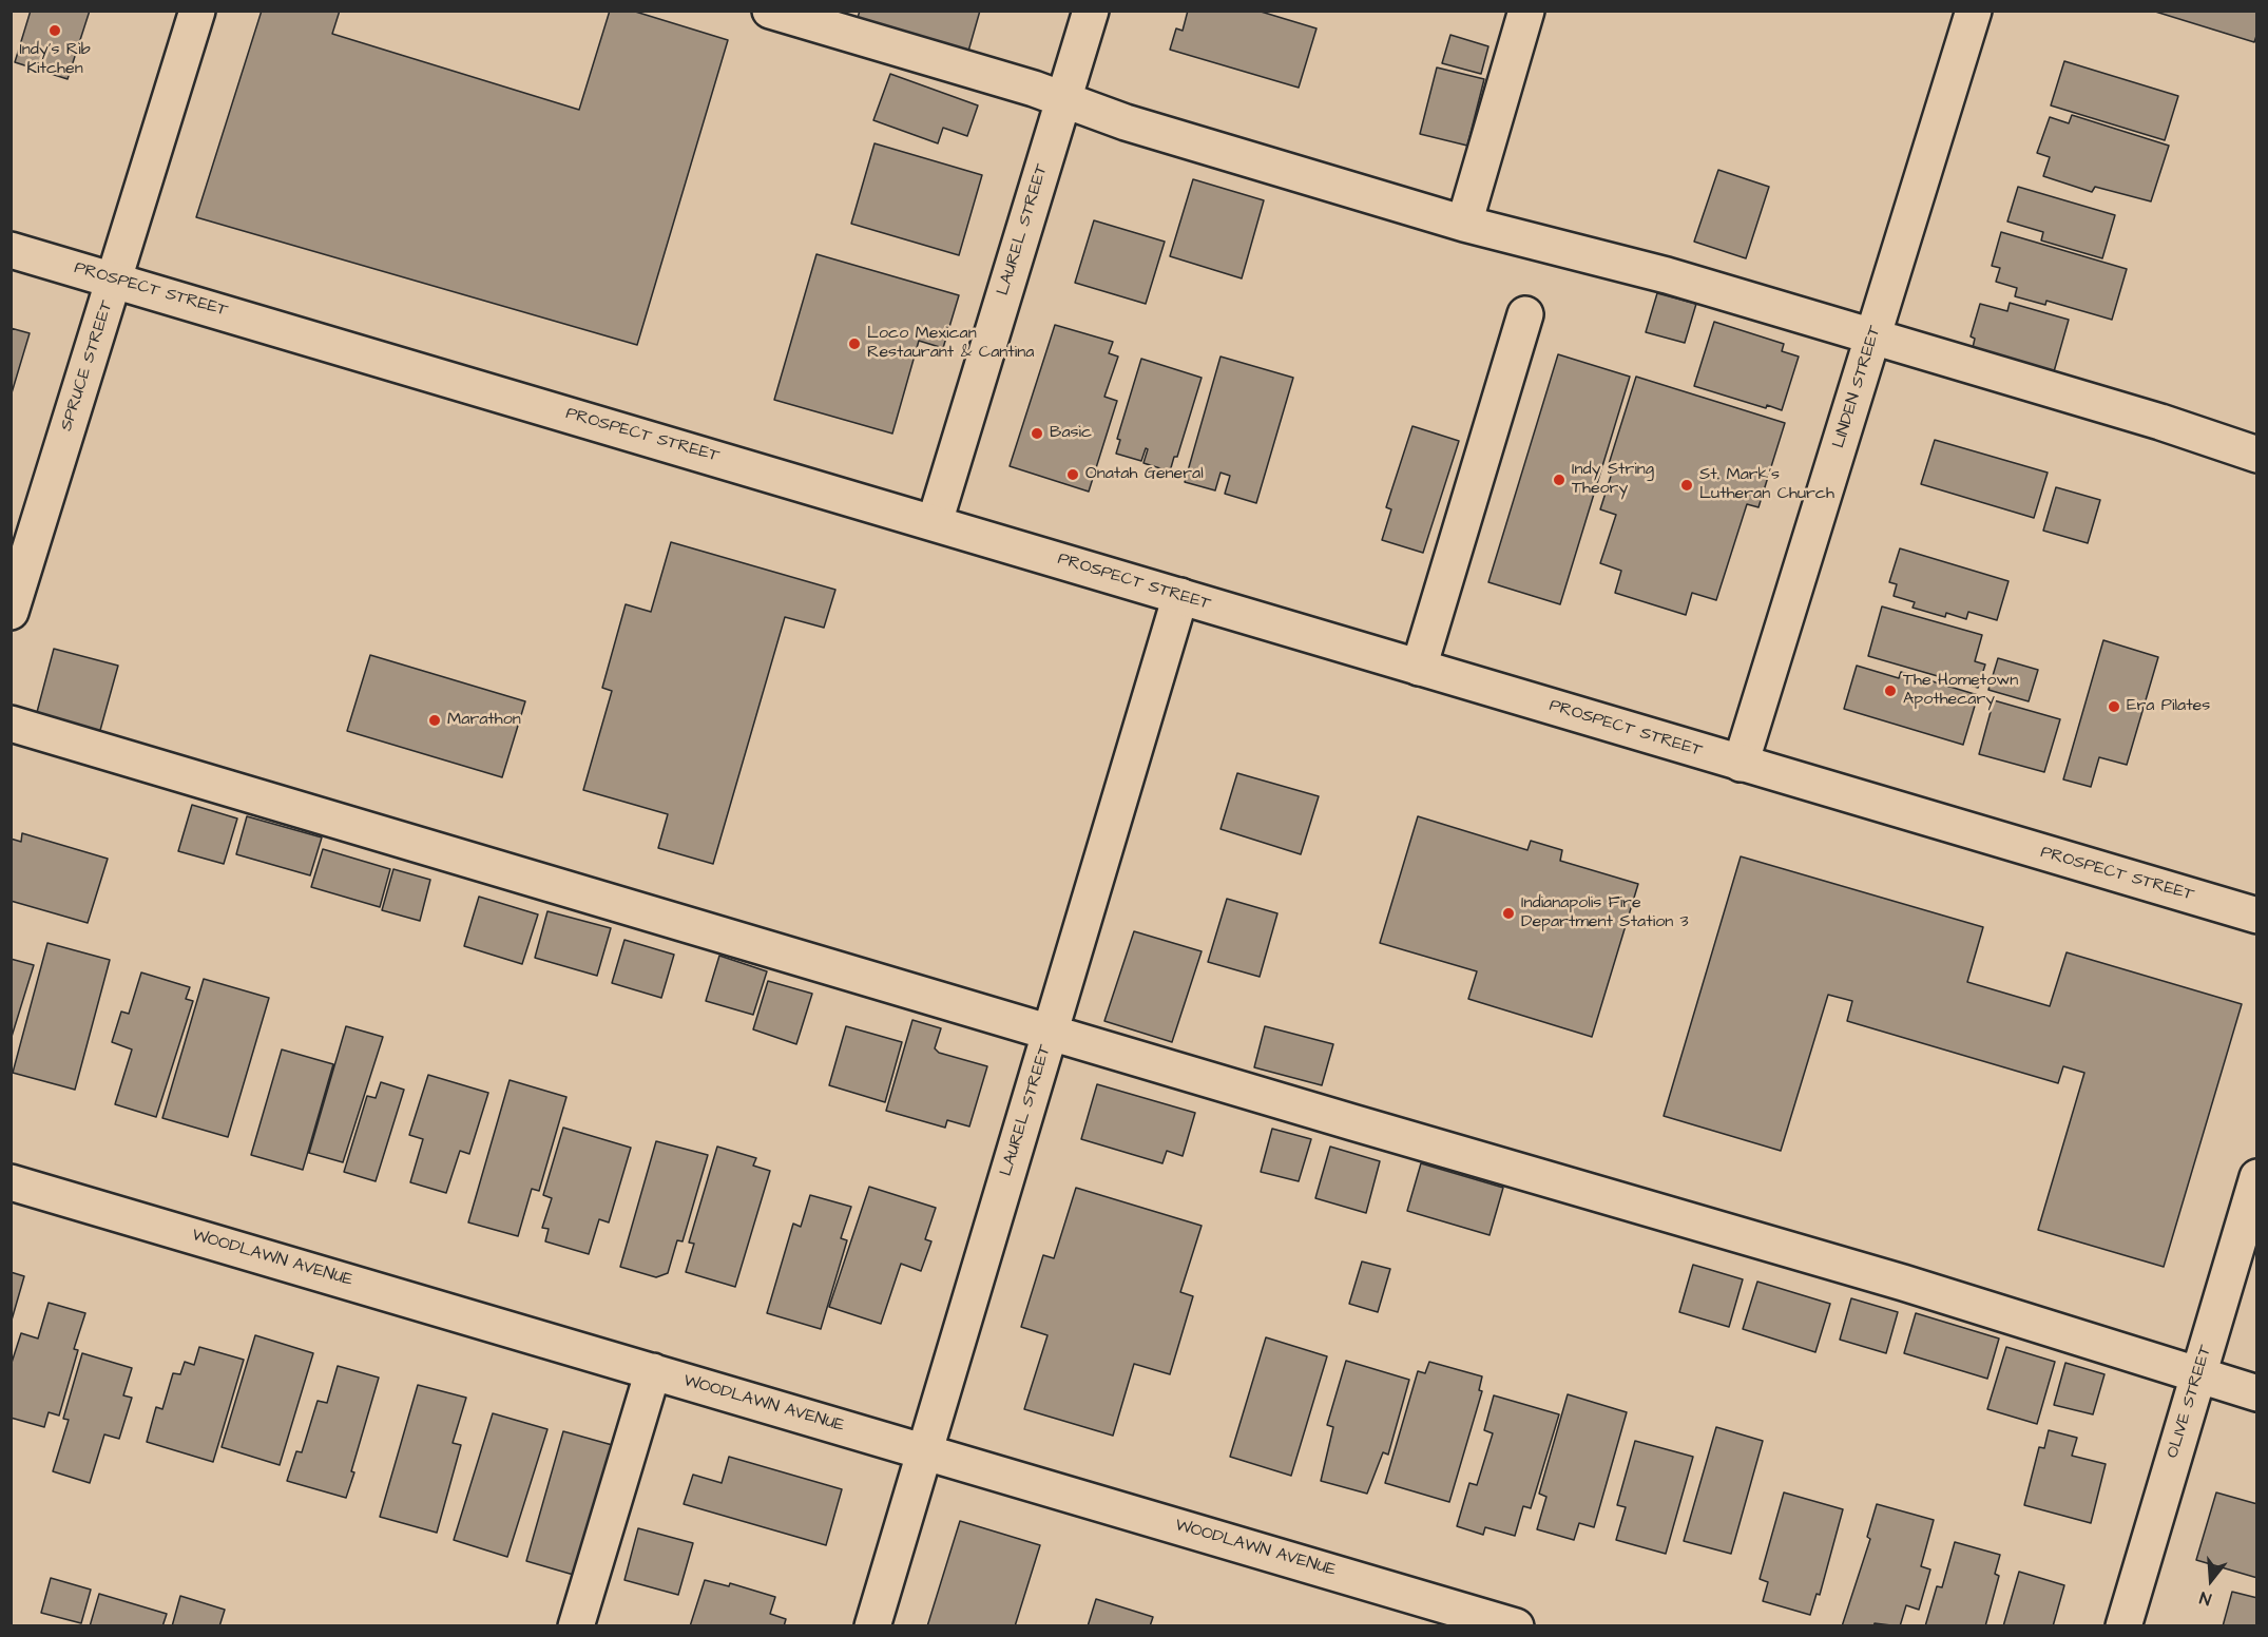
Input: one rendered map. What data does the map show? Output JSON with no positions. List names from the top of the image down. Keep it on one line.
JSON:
{"streets":{"street":["LAUREL STREET","PROSPECT STREET","SPRUCE STREET","LINDEN STREET","WOODLAWN AVENUE","OLIVE STREET"]},"crossings":[["LAUREL STREET","PROSPECT STREET"],["LAUREL STREET","WOODLAWN AVENUE"],["PROSPECT STREET","SPRUCE STREET"],["PROSPECT STREET","LINDEN STREET"]],"places":["Indy's Rib Kitchen","Loco Mexican Restaurant & Cantina","Basic","Onatah General","Indy String Theory","St. Mark's Lutheran Church","The Hometown Apothecary","Era Pilates","Marathon","Indianapolis Fire Department Station 3"],"north":"bottom"}
